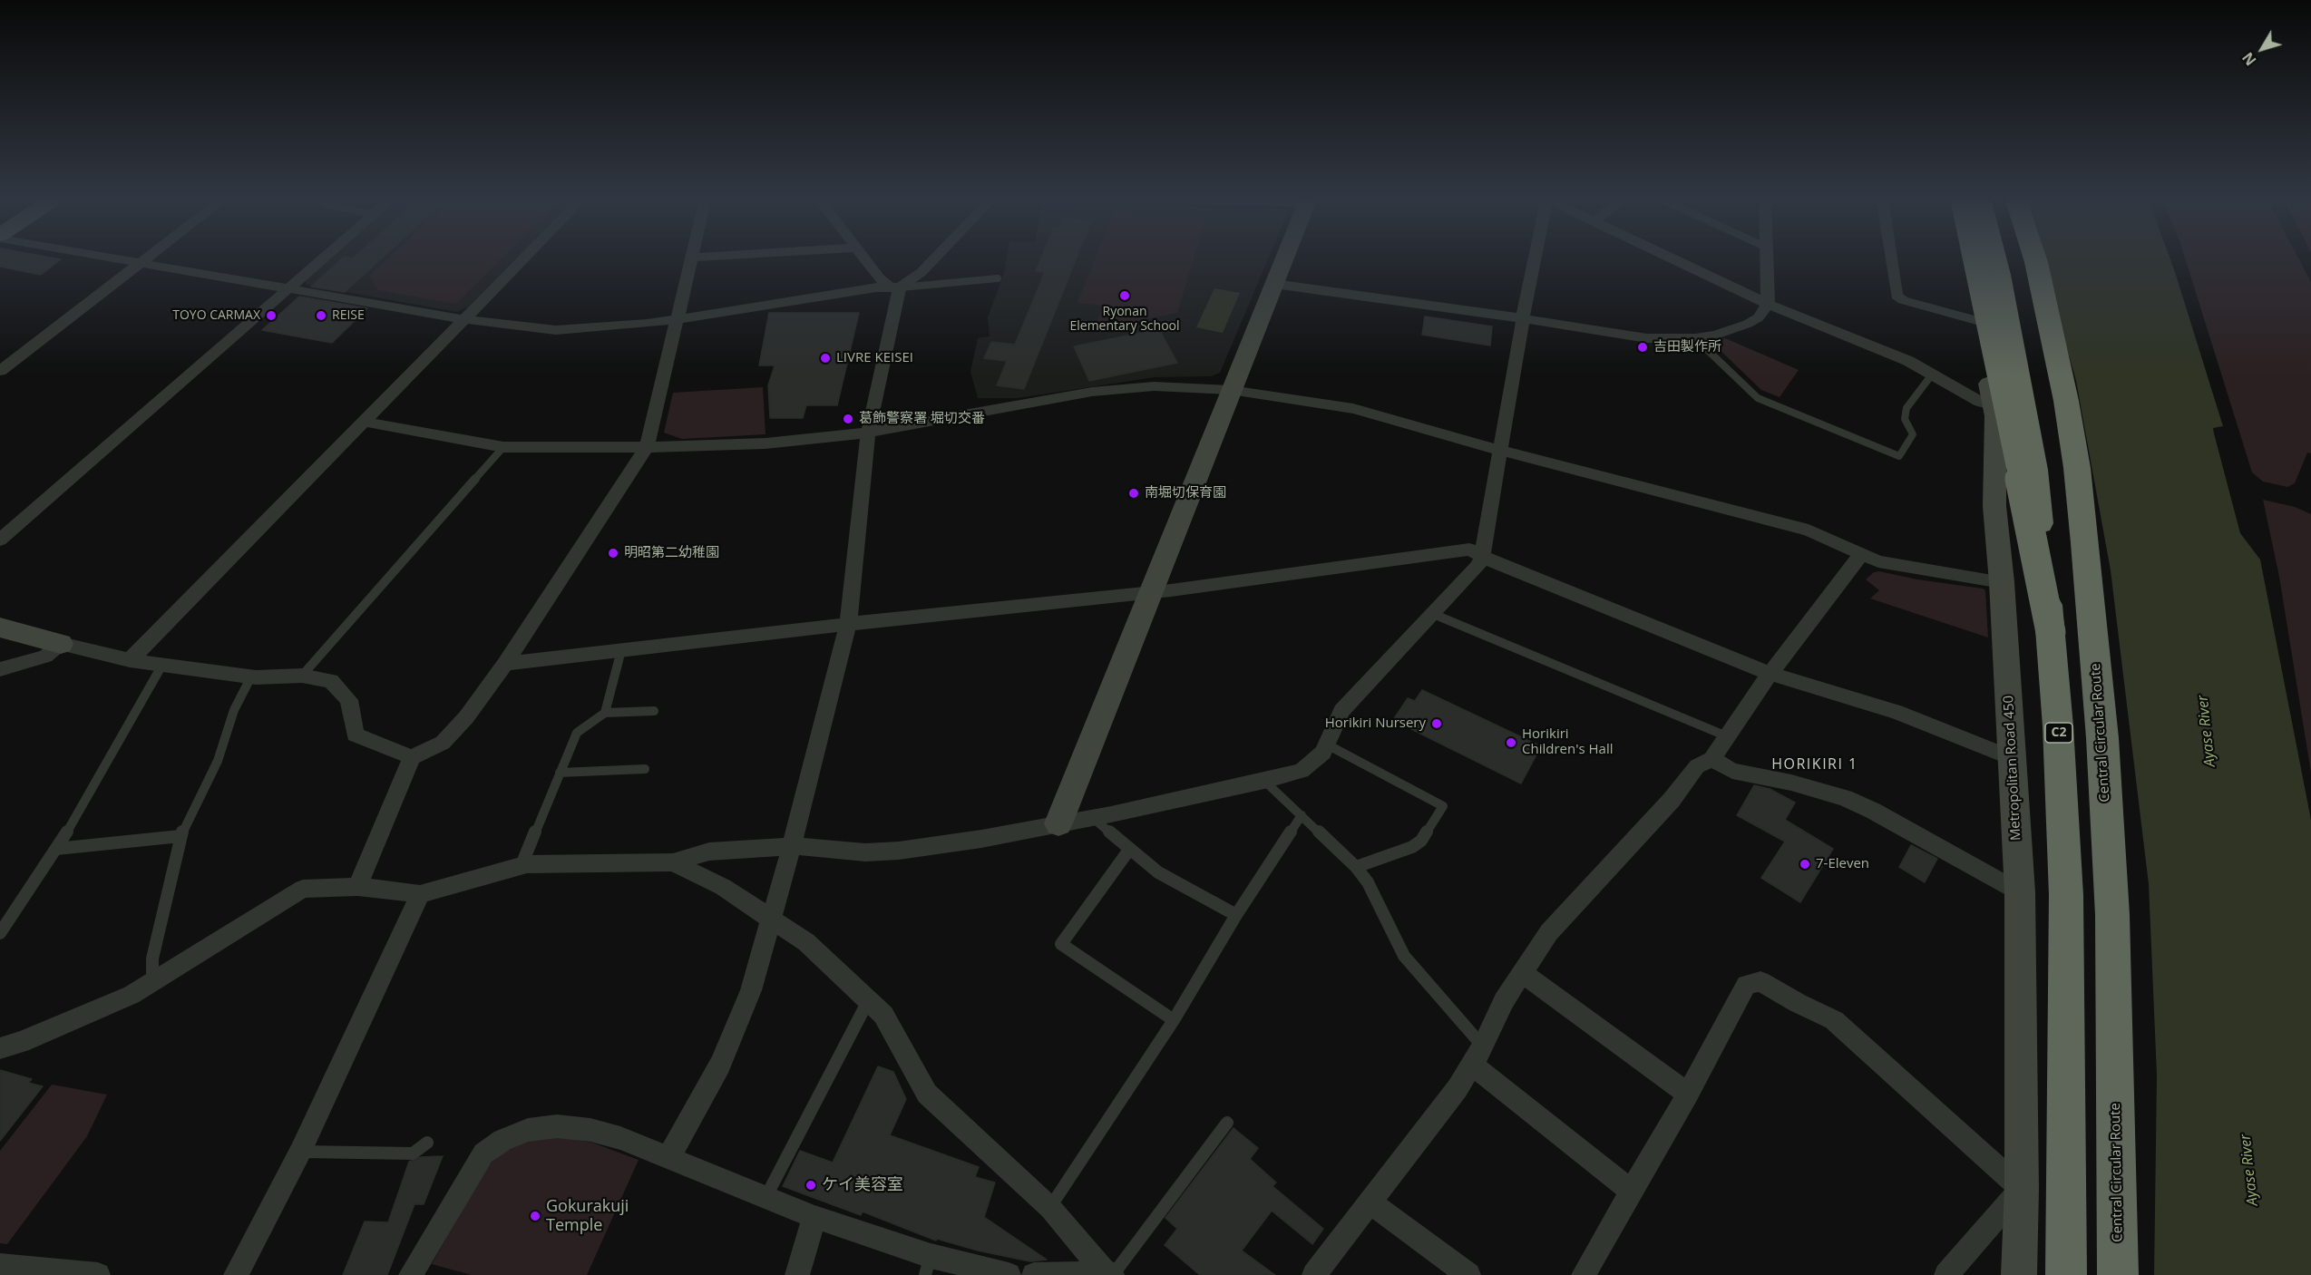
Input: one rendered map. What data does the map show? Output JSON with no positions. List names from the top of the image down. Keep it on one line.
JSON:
{"streets":{"highway":["C2","Central Circular Route"],"main road":["Metropolitan Road 450"]},"districts":["HORIKIRI 1"],"water":["Ayase River"],"places":["Ryonan Elementary School","TOYO CARMAX","REISE","吉田製作所","LIVRE KEISEI","葛飾警察署 堀切交番","南堀切保育園","明昭第二幼稚園","Horikiri Nursery","Horikiri Children's Hall","7-Eleven","ケイ美容室","Gokurakuji Temple"],"north":"bottom left"}
